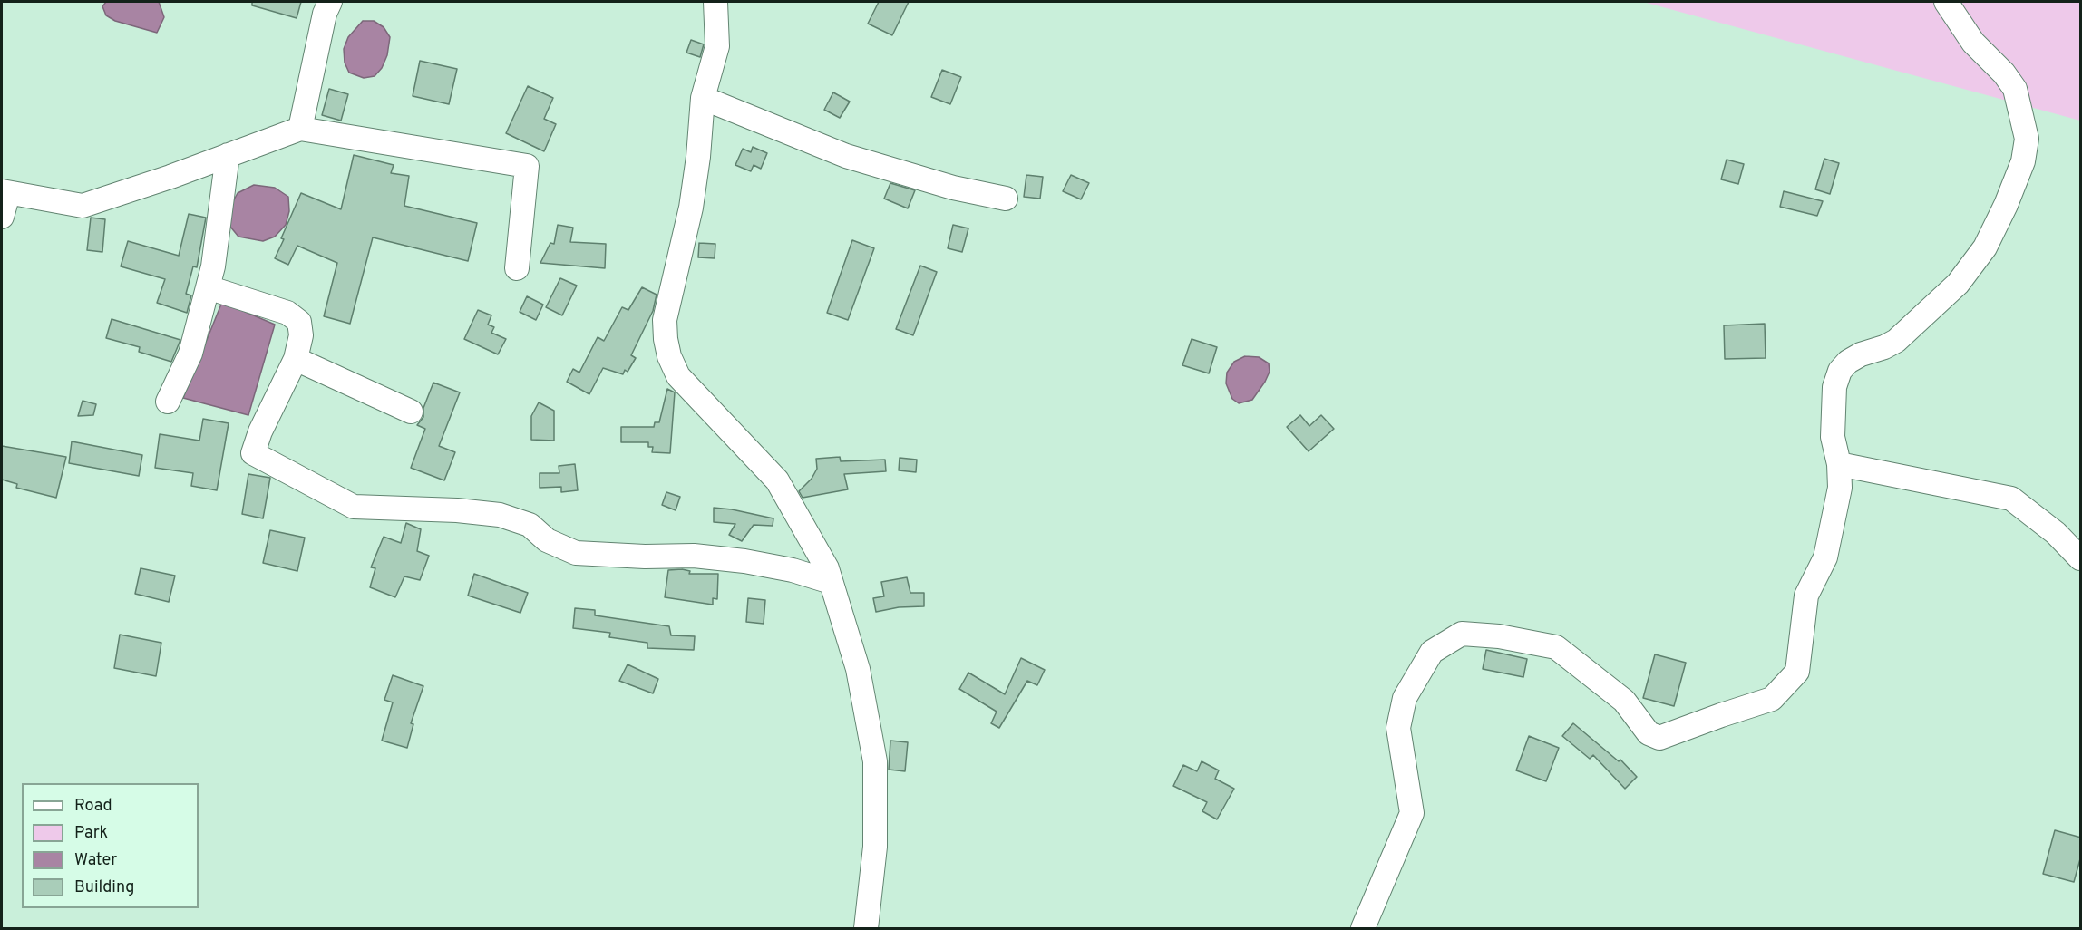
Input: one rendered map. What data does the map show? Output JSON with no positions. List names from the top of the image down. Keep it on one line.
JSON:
{"legend":["Road","Park","Water","Building"]}
